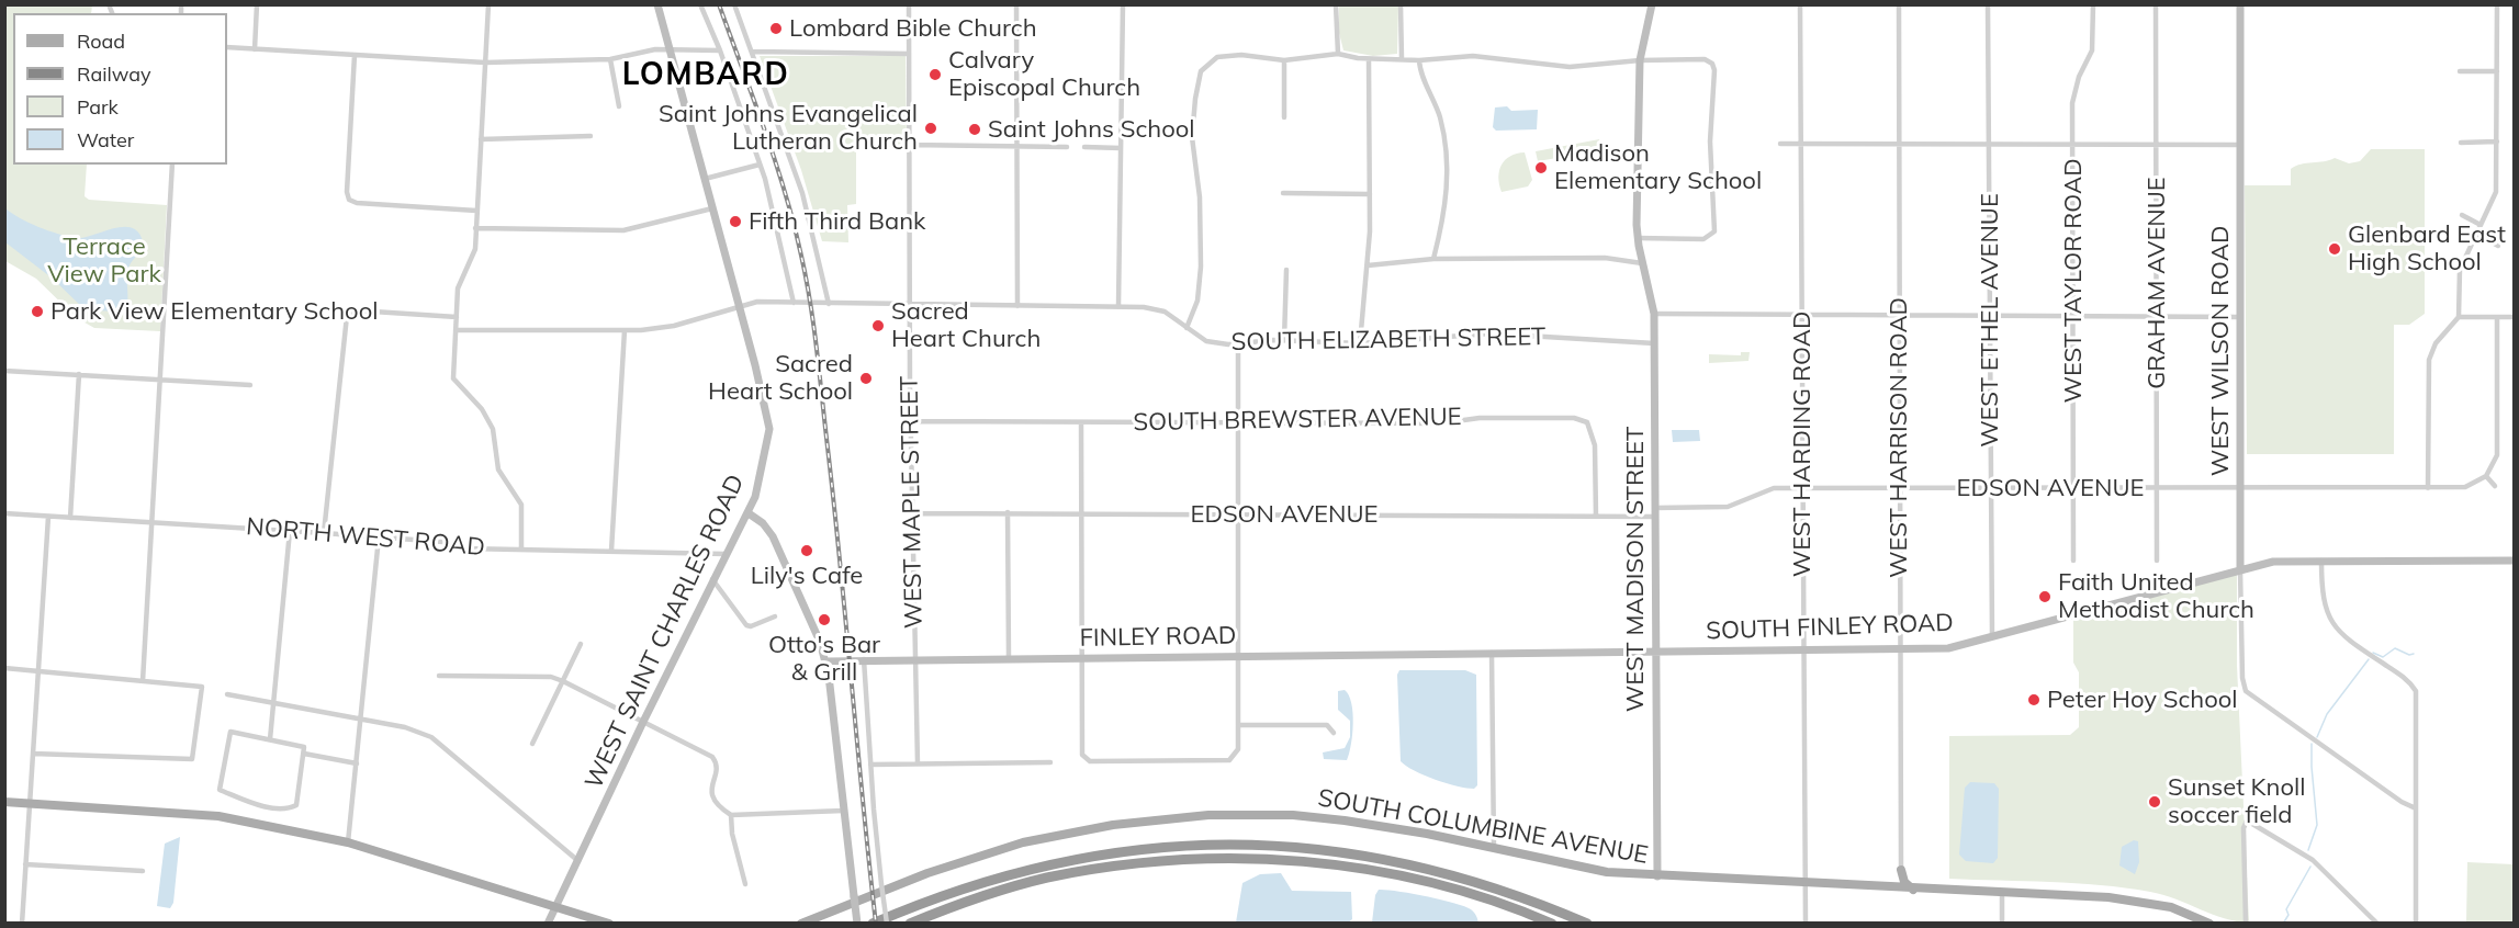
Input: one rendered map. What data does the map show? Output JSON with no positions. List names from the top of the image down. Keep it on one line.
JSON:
{"streets":{"main road":["WEST WILSON ROAD","WEST MADISON STREET","SOUTH FINLEY ROAD","WEST SAINT CHARLES ROAD","FINLEY ROAD","SOUTH COLUMBINE AVENUE"],"street":["WEST TAYLOR ROAD","GRAHAM AVENUE","WEST ETHEL AVENUE","SOUTH ELIZABETH STREET","SOUTH BREWSTER AVENUE","WEST HARRISON ROAD","WEST HARDING ROAD","EDSON AVENUE","WEST MAPLE STREET","NORTH WEST ROAD"]},"crossings":[["WEST TAYLOR ROAD","EDSON AVENUE"],["GRAHAM AVENUE","EDSON AVENUE"],["WEST ETHEL AVENUE","EDSON AVENUE"],["WEST ETHEL AVENUE","SOUTH FINLEY ROAD"],["SOUTH ELIZABETH STREET","WEST MAPLE STREET"],["SOUTH ELIZABETH STREET","WEST MADISON STREET"],["SOUTH ELIZABETH STREET","WEST SAINT CHARLES ROAD"],["WEST WILSON ROAD","EDSON AVENUE"],["WEST WILSON ROAD","SOUTH FINLEY ROAD"],["SOUTH BREWSTER AVENUE","EDSON AVENUE"],["SOUTH BREWSTER AVENUE","WEST MAPLE STREET"],["WEST HARRISON ROAD","EDSON AVENUE"],["WEST HARRISON ROAD","SOUTH FINLEY ROAD"],["WEST HARDING ROAD","EDSON AVENUE"],["WEST HARDING ROAD","SOUTH FINLEY ROAD"],["WEST HARDING ROAD","SOUTH COLUMBINE AVENUE"],["EDSON AVENUE","WEST MAPLE STREET"],["EDSON AVENUE","WEST MADISON STREET"],["WEST MAPLE STREET","FINLEY ROAD"],["NORTH WEST ROAD","WEST SAINT CHARLES ROAD"],["WEST MADISON STREET","SOUTH FINLEY ROAD"],["WEST MADISON STREET","SOUTH COLUMBINE AVENUE"],["SOUTH FINLEY ROAD","FINLEY ROAD"]],"districts":["LOMBARD"],"parks":["Terrace View Park"],"places":["Lombard Bible Church","Calvary Episcopal Church","Saint Johns Evangelical Lutheran Church","Saint Johns School","Madison Elementary School","Fifth Third Bank","Glenbard East High School","Park View Elementary School","Sacred Heart Church","Sacred Heart School","Lily's Cafe","Faith United Methodist Church","Otto's Bar & Grill","Peter Hoy School","Sunset Knoll soccer field"],"legend":["Road","Railway","Park","Water"]}
